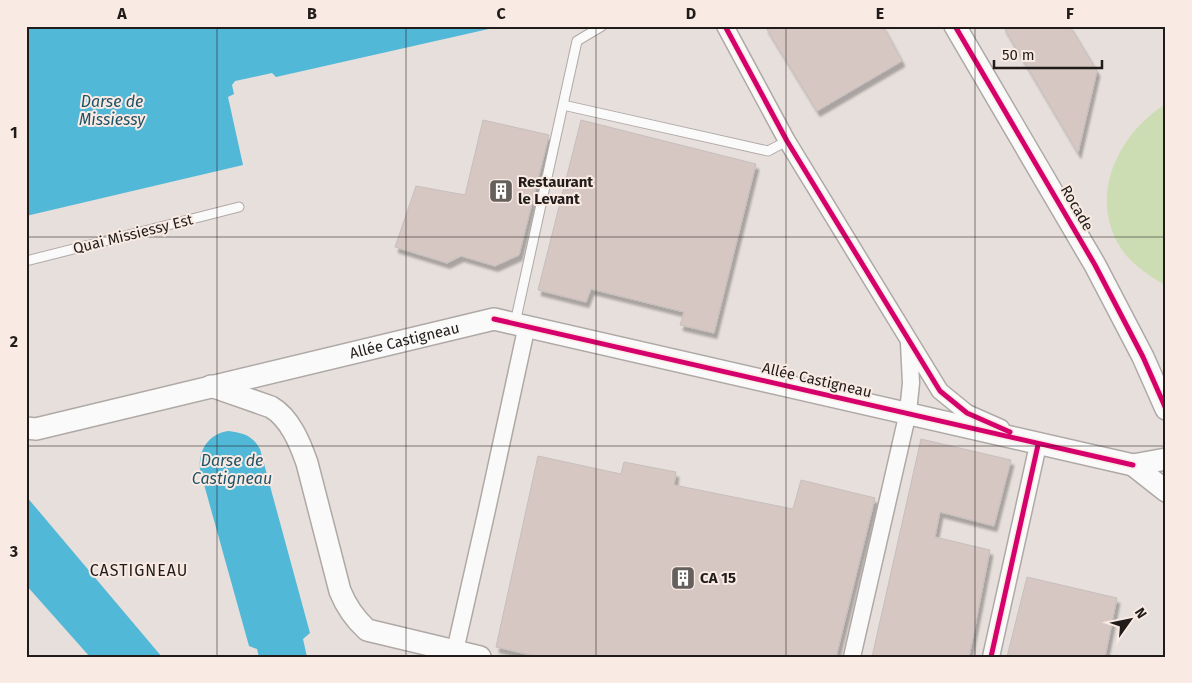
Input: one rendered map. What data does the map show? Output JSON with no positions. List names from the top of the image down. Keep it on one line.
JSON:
{"streets":{"street":["Rocade","Allée Castigneau"],"lane":["Quai Missiessy Est"]},"districts":["CASTIGNEAU"],"water":["Darse de Missiessy","Darse de Castigneau"],"places":{"building":["Restaurant le Levant","CA 15"]},"scale_bar":"50 m","north":"top right","grid":{"columns":["A","B","C","D","E","F"],"rows":["1","2","3"]}}
